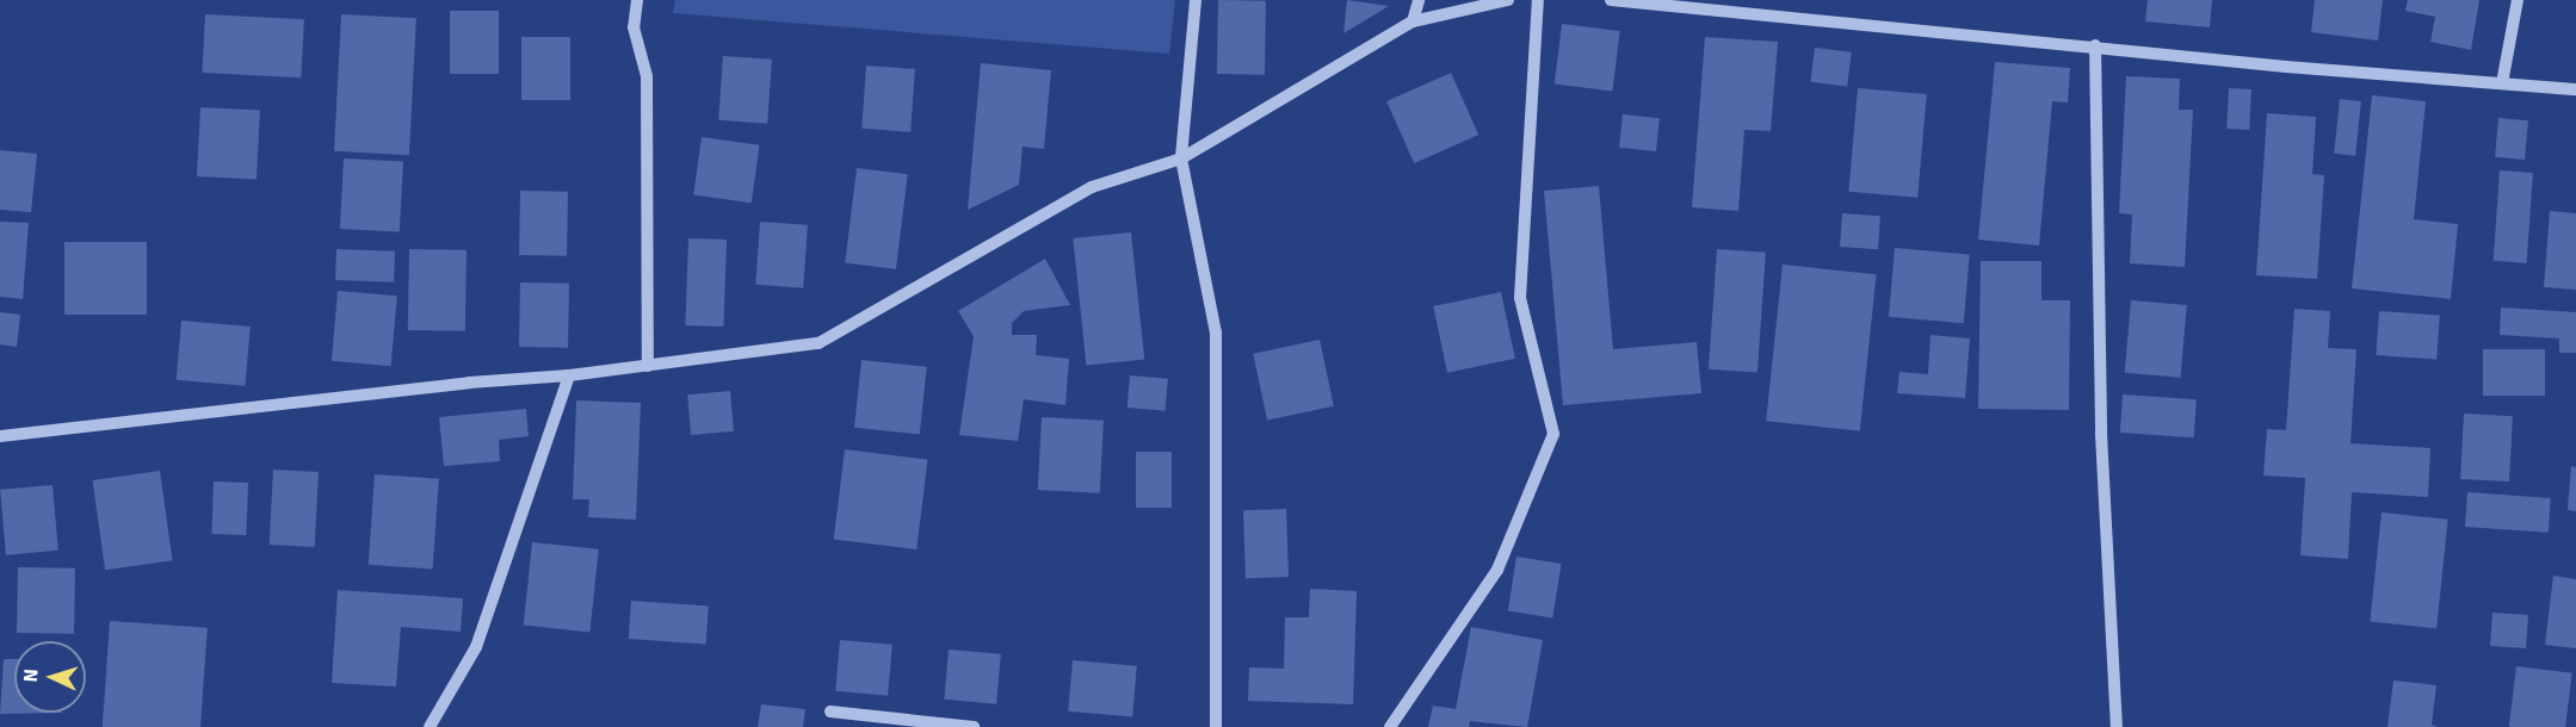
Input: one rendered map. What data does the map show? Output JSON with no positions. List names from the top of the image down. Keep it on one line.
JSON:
{"north":"left"}
